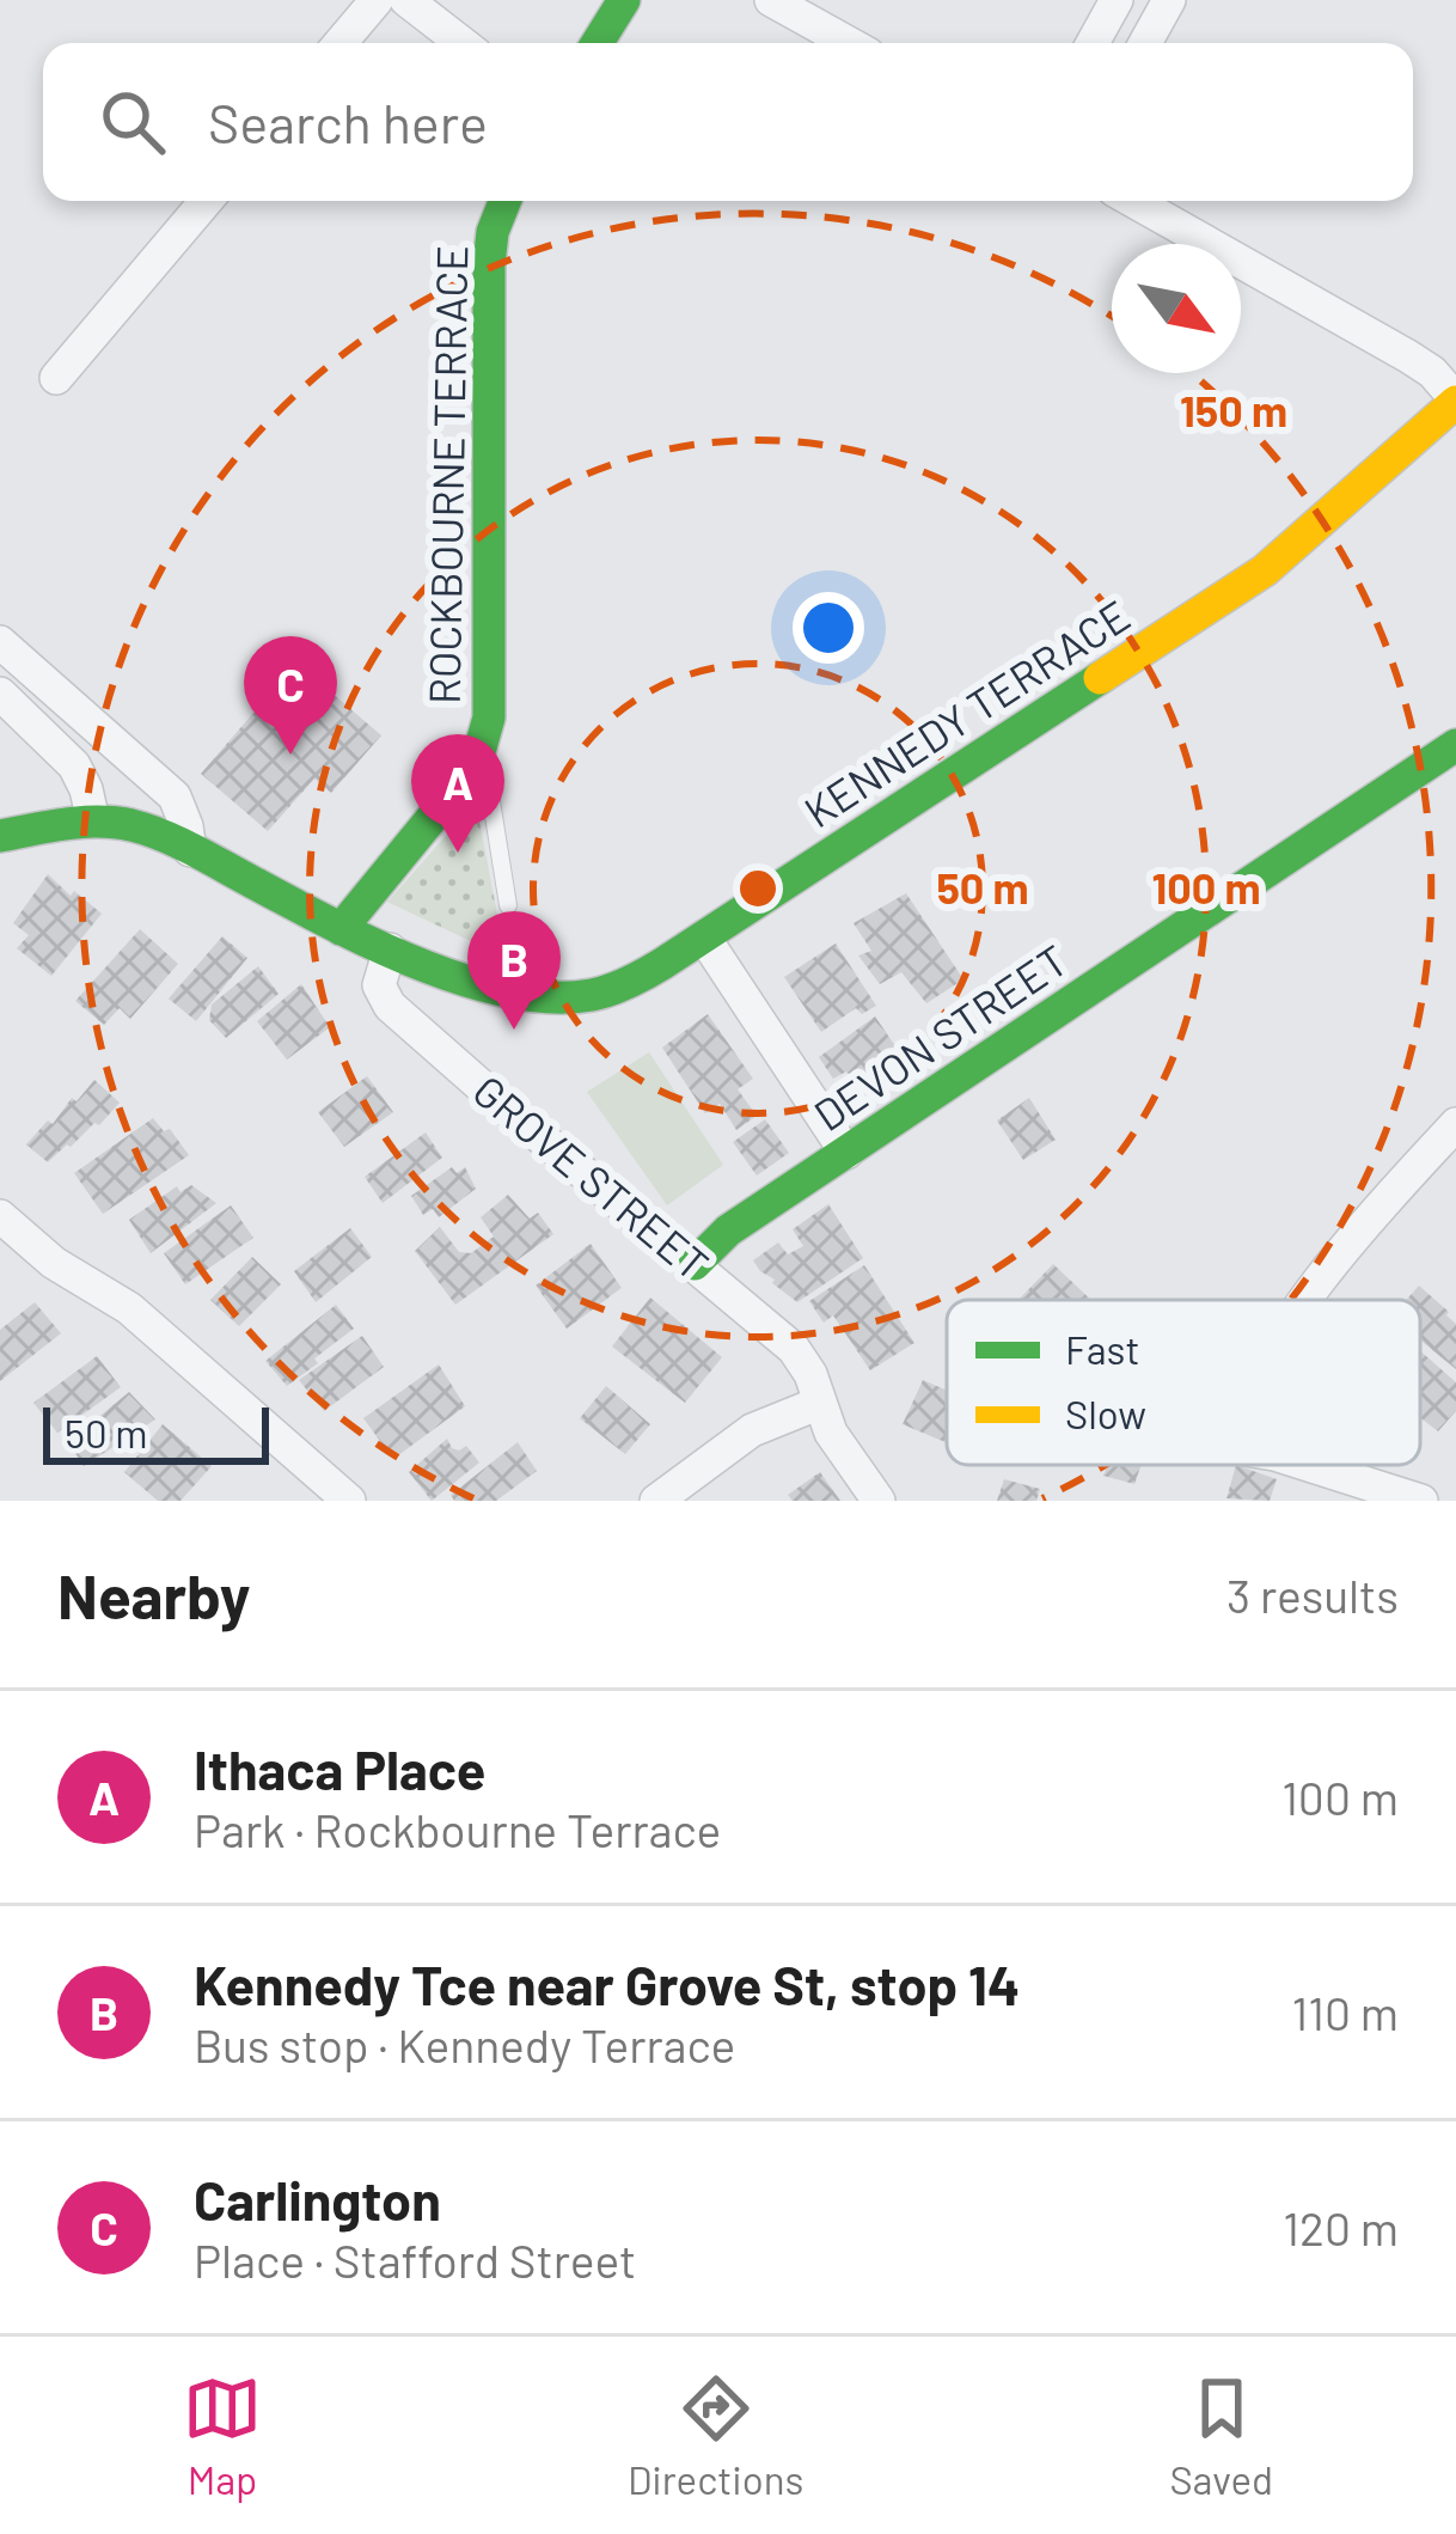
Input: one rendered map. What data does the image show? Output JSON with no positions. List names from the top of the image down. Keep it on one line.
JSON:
{"streets":{"street":["ROCKBOURNE TERRACE","KENNEDY TERRACE","DEVON STREET","GROVE STREET"]},"crossings":[["ROCKBOURNE TERRACE","KENNEDY TERRACE"],["KENNEDY TERRACE","GROVE STREET"],["DEVON STREET","GROVE STREET"]],"legend":["Fast","Slow"],"scale_bar":"50 m","north":"bottom right","page":{"search":"Search here","pins":["C","A","B"],"scale":"50 m","heading":["Nearby","3 results"],"list":[{"mark":"A","name":"Ithaca Place","note":"Park · Rockbourne Terrace","value":"100 m"},{"mark":"B","name":"Kennedy Tce near Grove St, stop 14","note":"Bus stop · Kennedy Terrace","value":"110 m"},{"mark":"C","name":"Carlington","note":"Place · Stafford Street","value":"120 m"}],"nav":["Map","Directions","Saved"]},"rings":["150 m","50 m","100 m"]}
